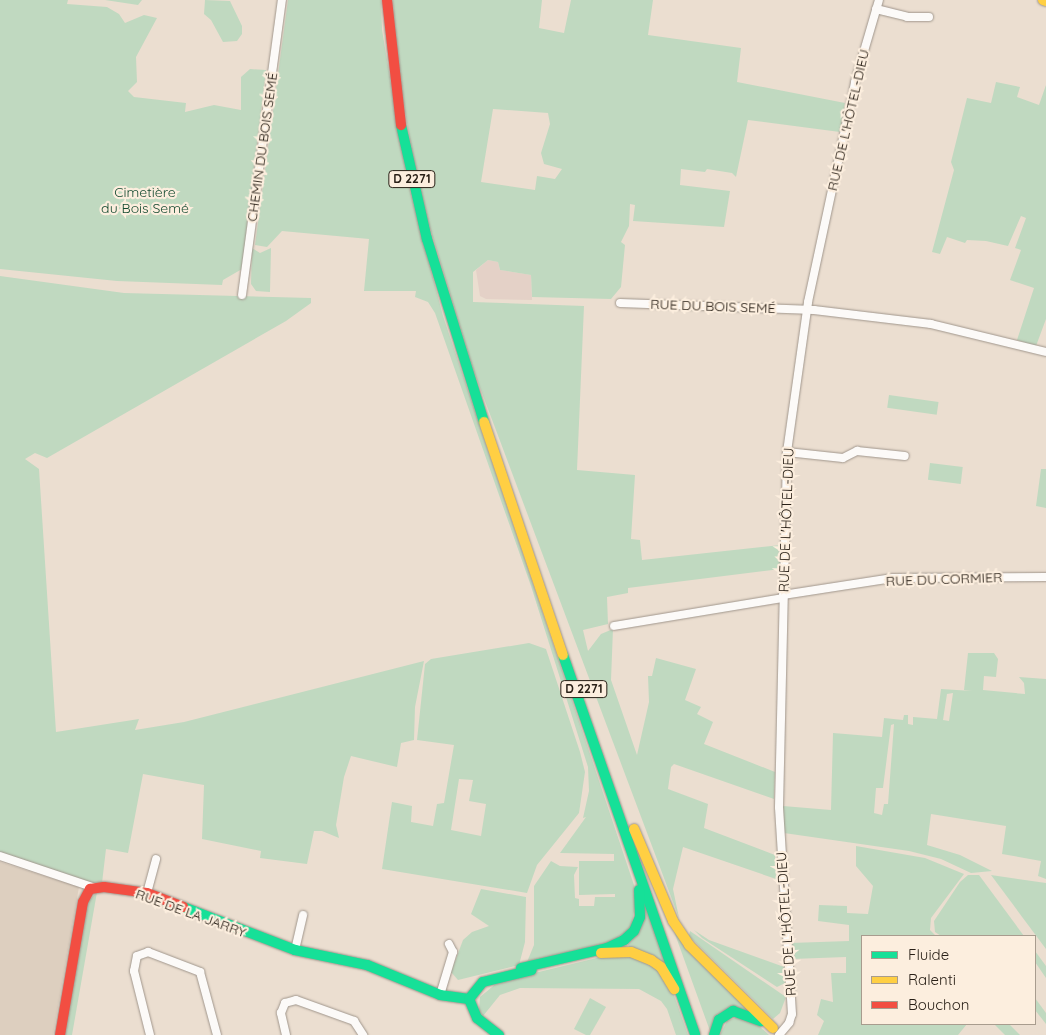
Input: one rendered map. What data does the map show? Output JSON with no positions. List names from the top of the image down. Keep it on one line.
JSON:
{"streets":{"main road":["D 2271","RUE DE LA JARRY"],"street":["RUE DE L'HÔTEL-DIEU","CHEMIN DU BOIS SEMÉ","RUE DU BOIS SEMÉ","RUE DU CORMIER"]},"crossings":[["RUE DE L'HÔTEL-DIEU","RUE DU BOIS SEMÉ"],["RUE DE L'HÔTEL-DIEU","RUE DU CORMIER"]],"parks":["Cimetière du Bois Semé"],"legend":["Fluide","Ralenti","Bouchon"]}
